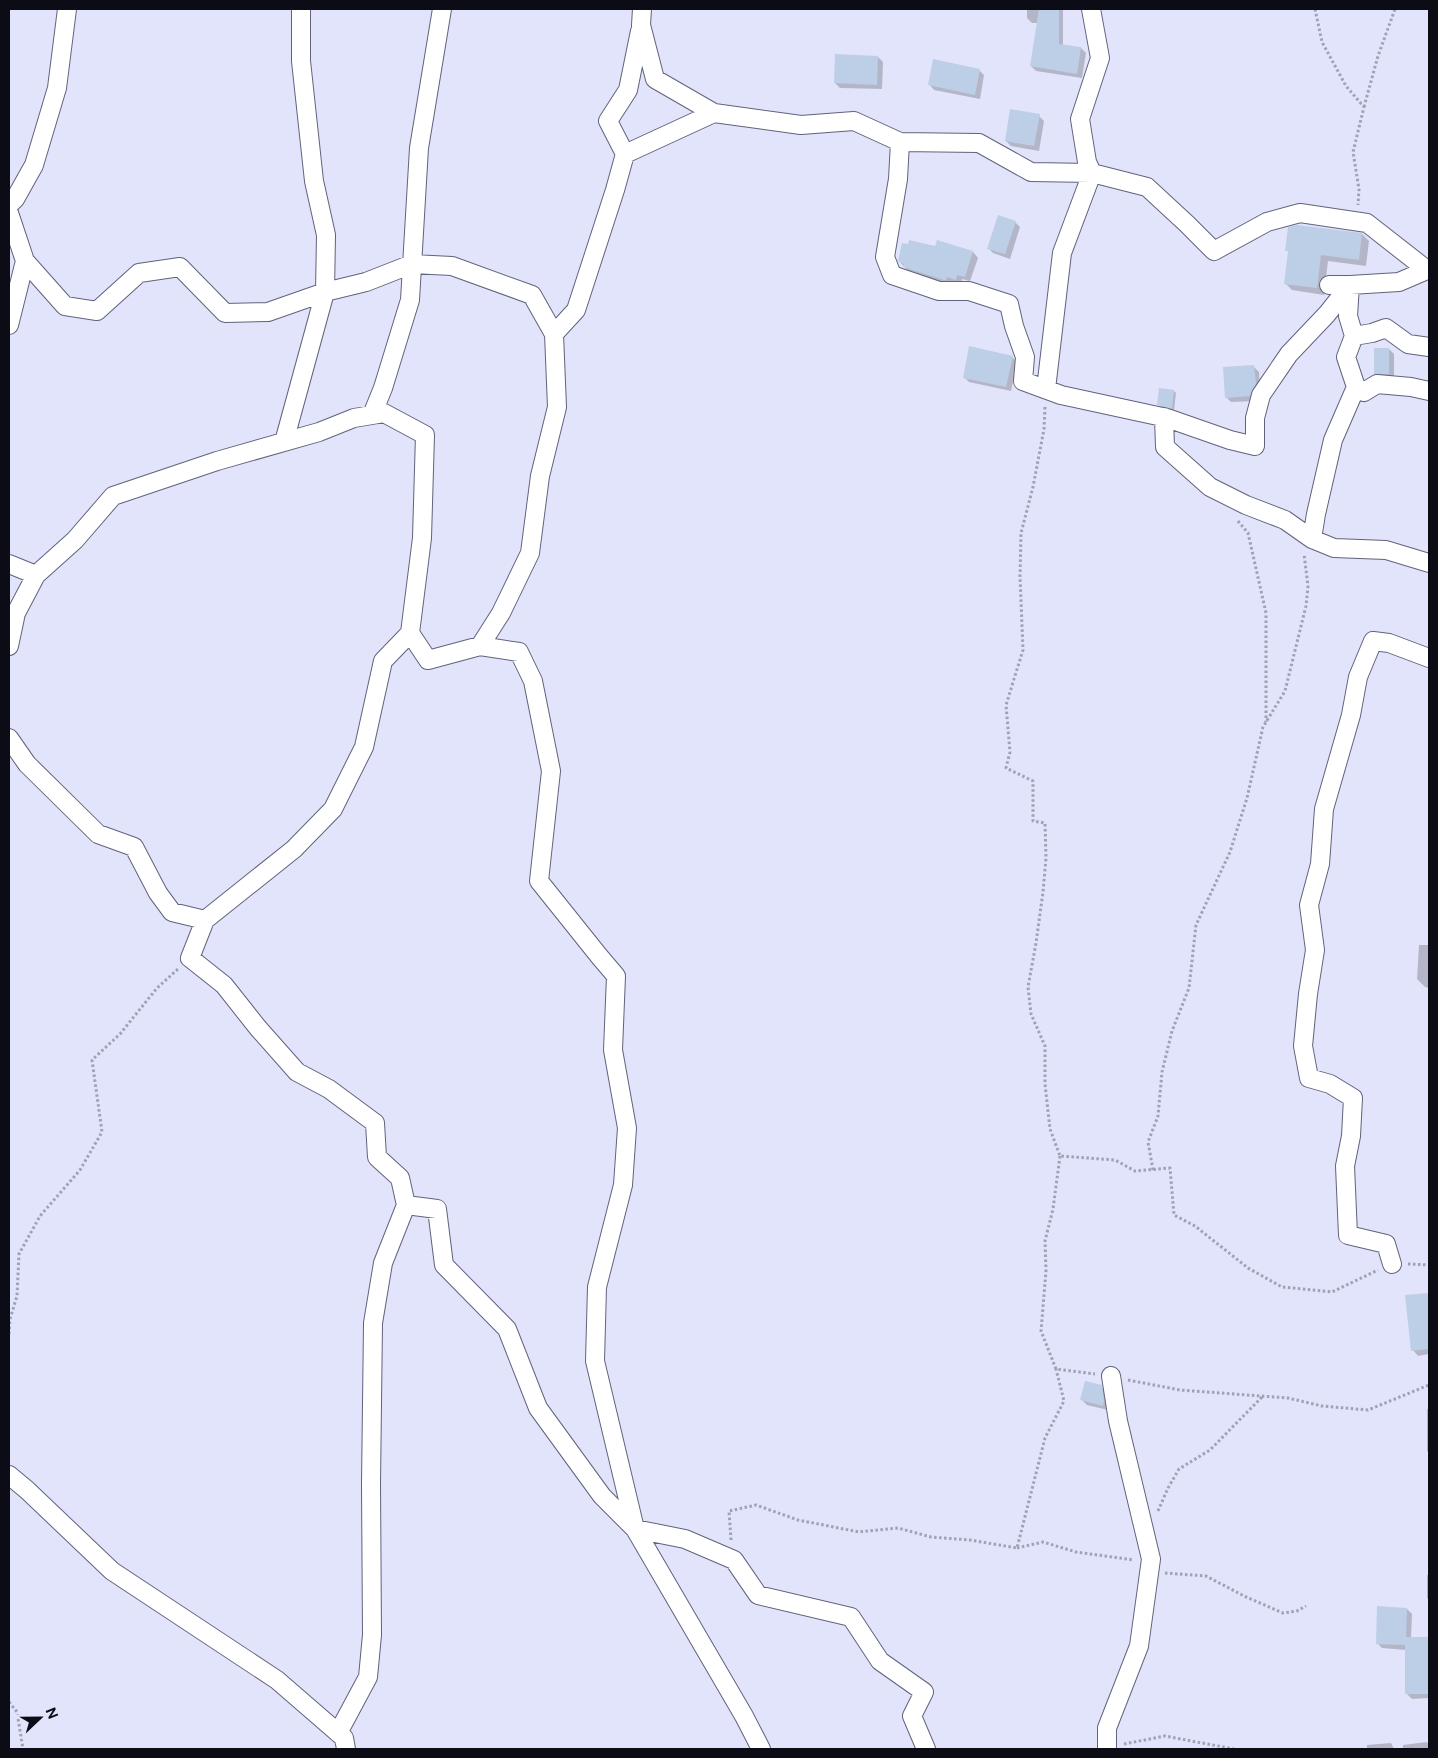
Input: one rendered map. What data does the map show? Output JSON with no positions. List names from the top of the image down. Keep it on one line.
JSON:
{"north":"right"}
